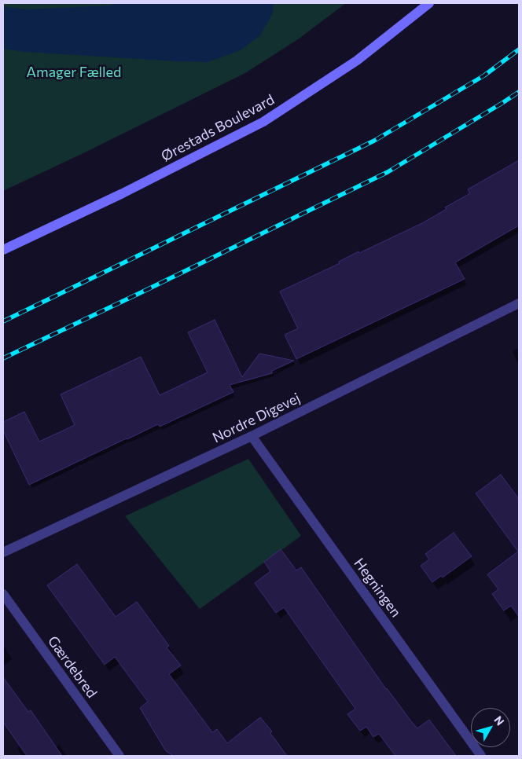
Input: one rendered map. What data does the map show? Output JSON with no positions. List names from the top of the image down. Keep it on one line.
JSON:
{"streets":{"street":["Ørestads Boulevard","Nordre Digevej","Hegningen","Gærdebred"]},"crossings":[["Nordre Digevej","Hegningen"]],"parks":["Amager Fælled"],"north":"top right"}
